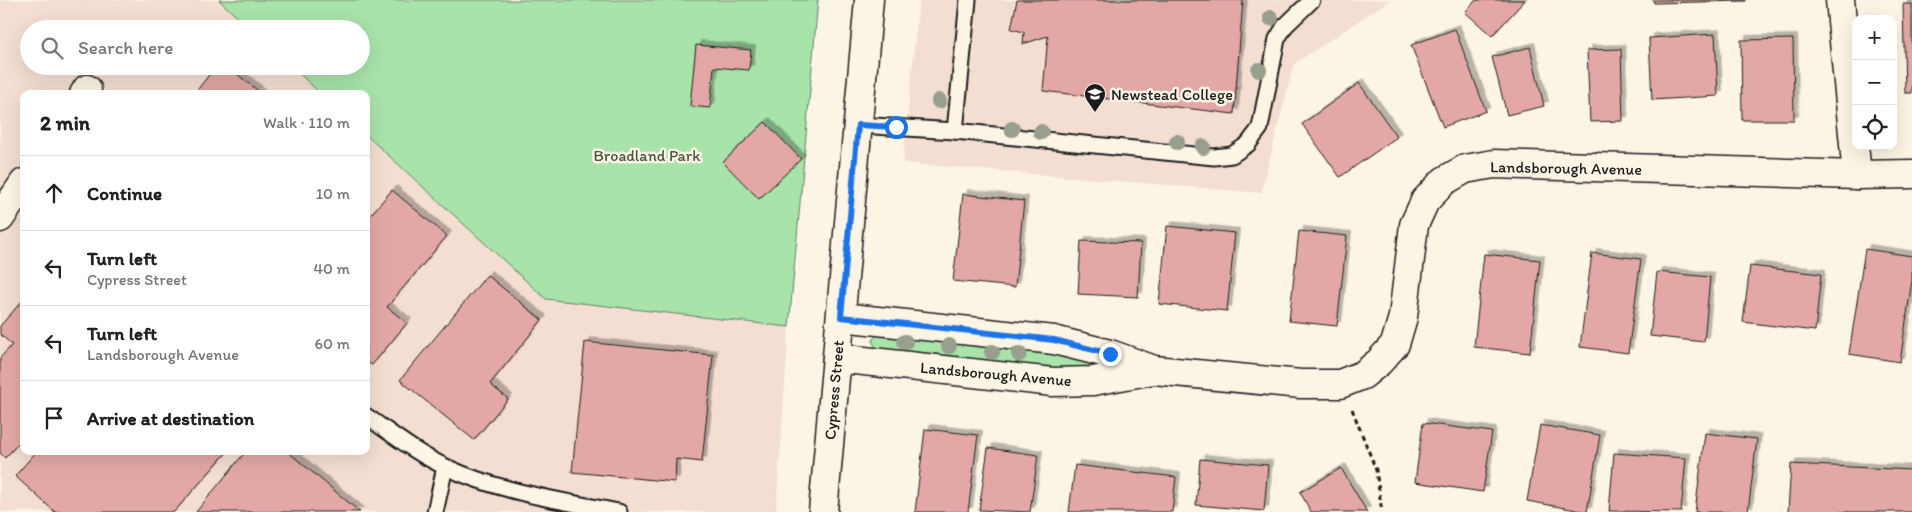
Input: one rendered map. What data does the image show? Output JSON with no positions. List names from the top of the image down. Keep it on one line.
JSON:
{"streets":{"street":["Landsborough Avenue","Cypress Street"]},"crossings":[["Landsborough Avenue","Cypress Street"]],"parks":["Broadland Park"],"places":{"school or university":["Newstead College"]},"page":{"map_buttons":["+","−"],"search":"Search here","heading":["2 min","Walk · 110 m"],"list":[["Continue","10 m"],["Turn left","Cypress Street","40 m"],["Turn left","Landsborough Avenue","60 m"],"Arrive at destination"]}}
